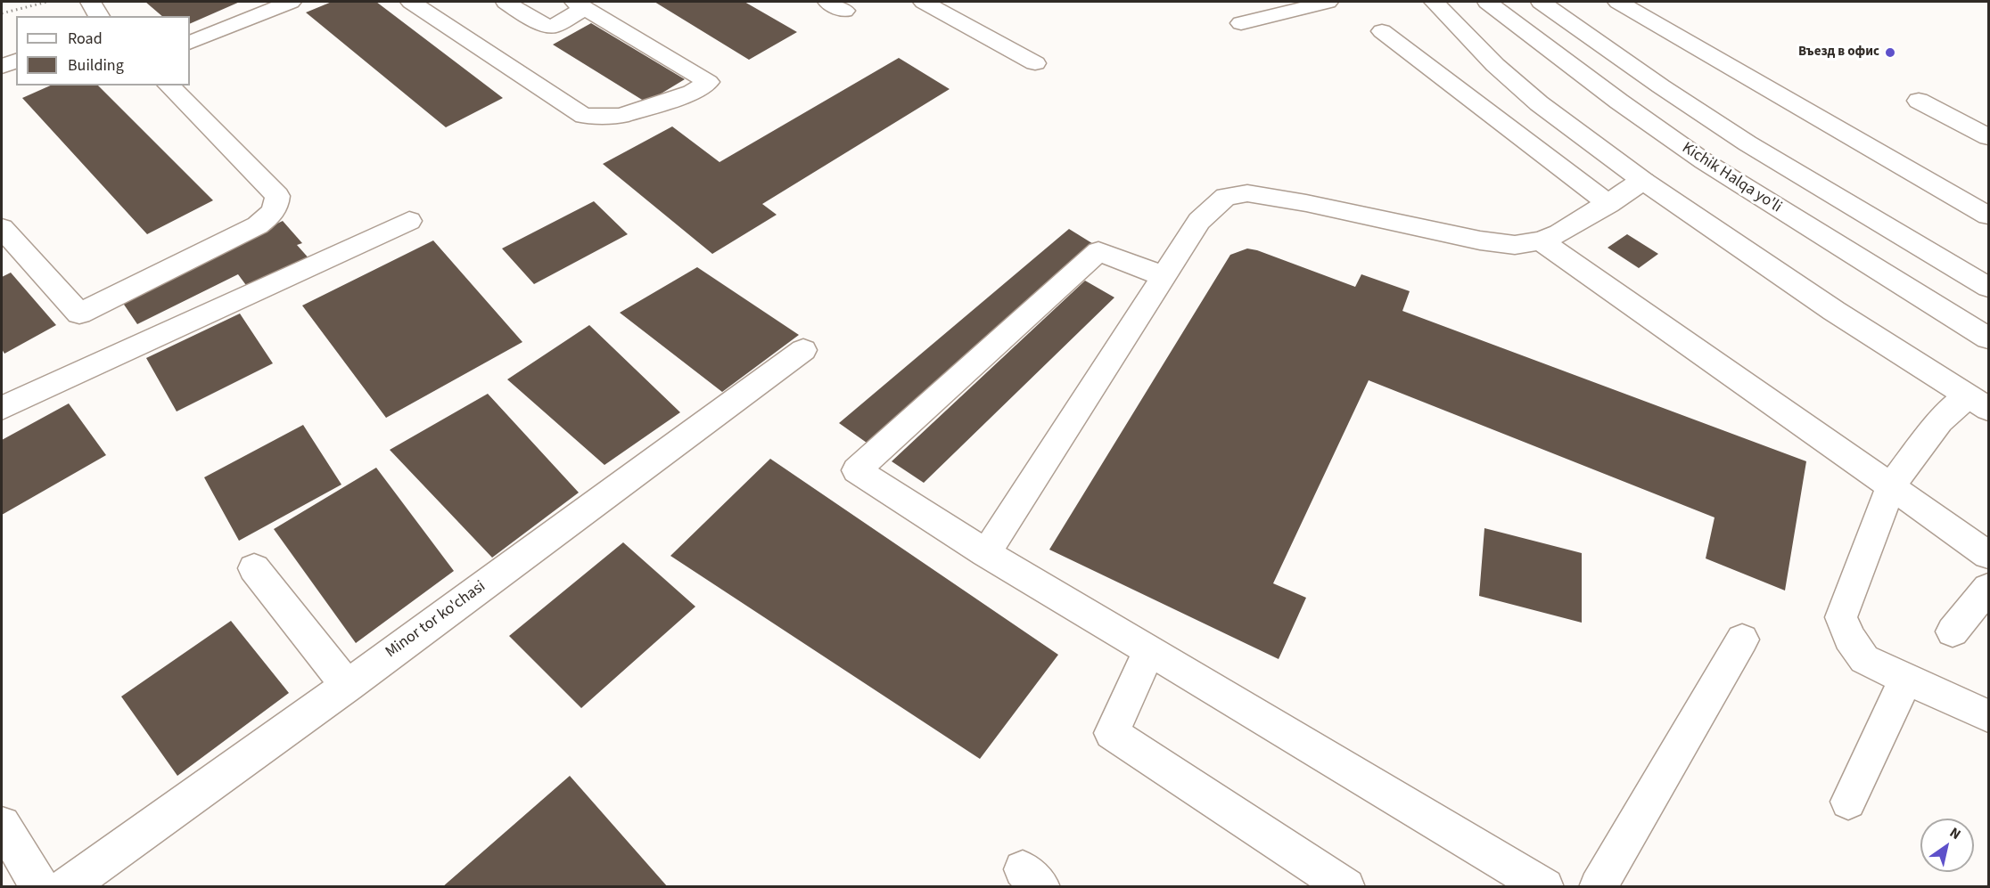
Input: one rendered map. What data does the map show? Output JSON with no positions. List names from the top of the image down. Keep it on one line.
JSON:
{"streets":{"main road":["Kichik Halqa yo'li","Minor tor ko'chasi"]},"places":["Въезд в офис"],"legend":["Road","Building"],"north":"top right"}
